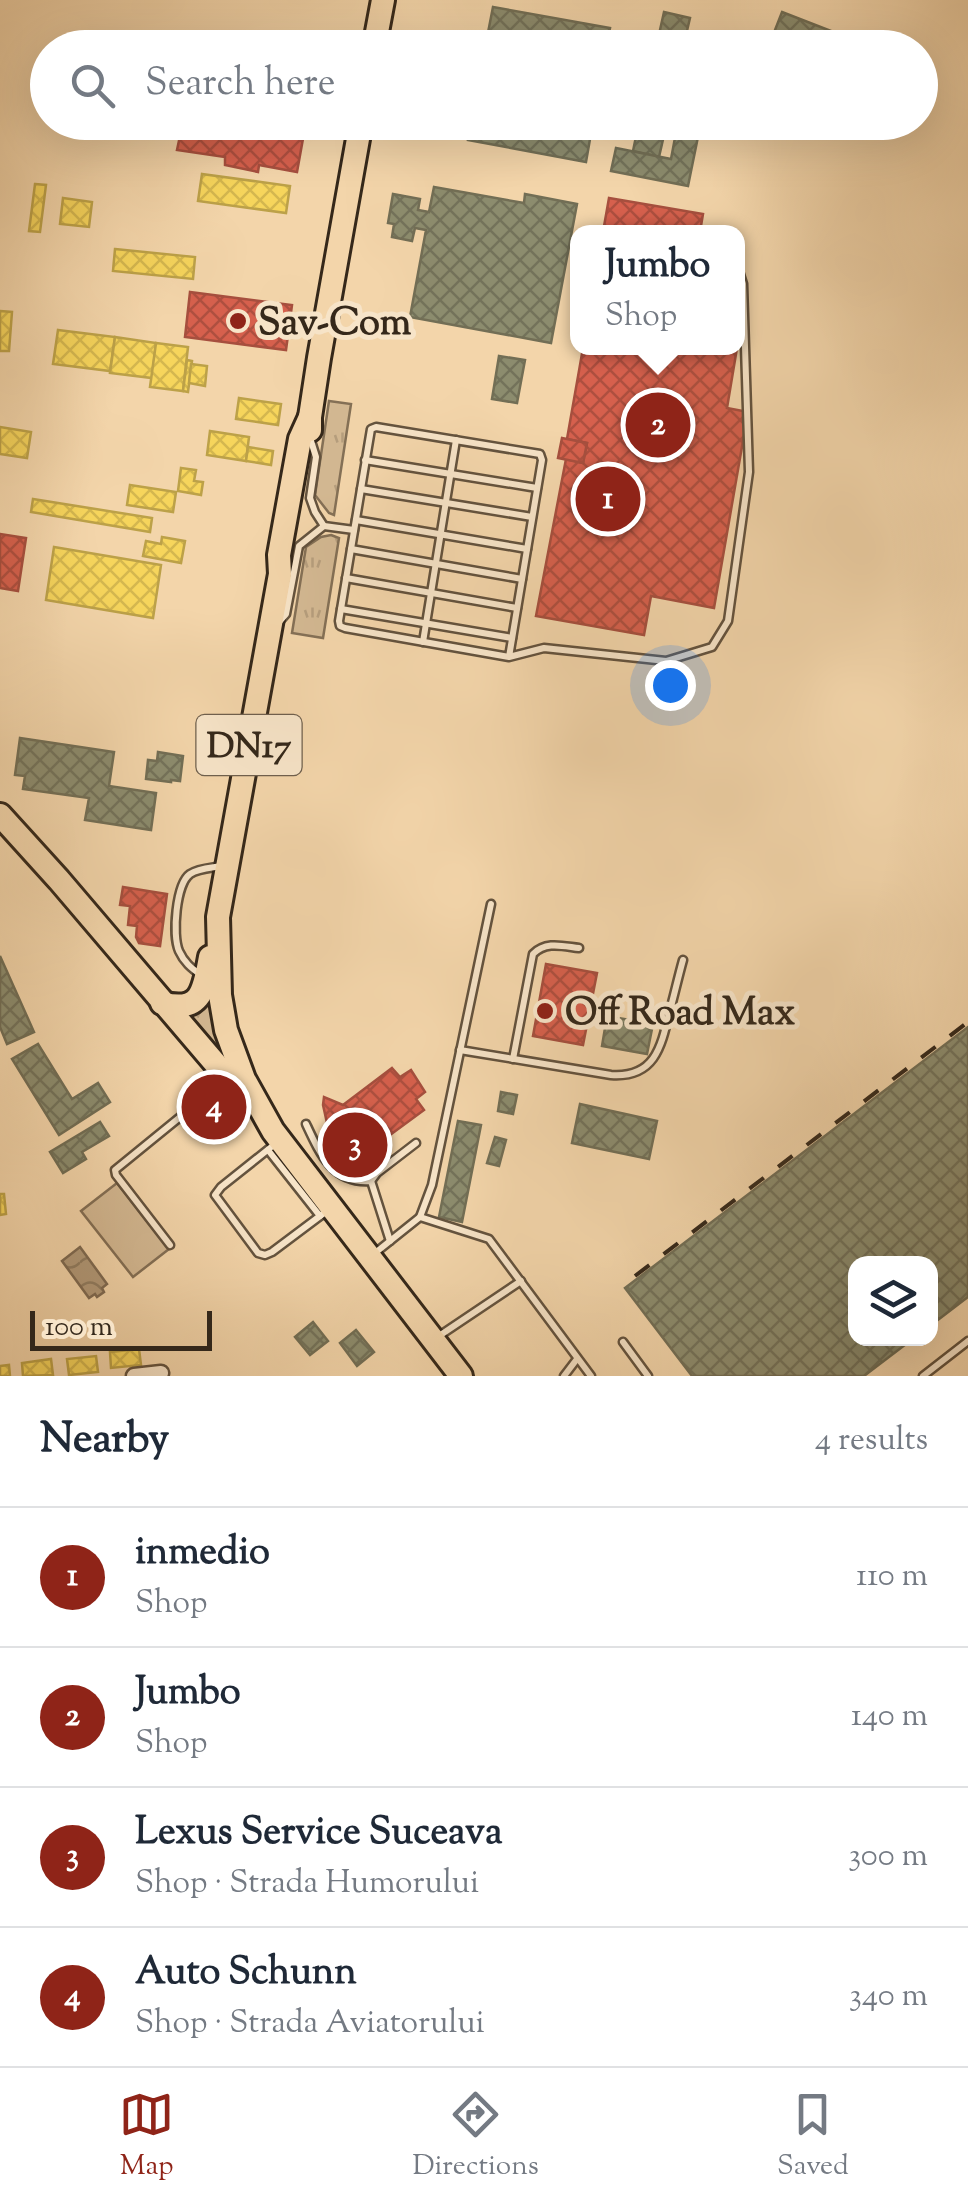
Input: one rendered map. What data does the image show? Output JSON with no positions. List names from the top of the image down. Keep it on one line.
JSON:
{"streets":{"main road":["DN17"]},"places":["Sav-Com","Off Road Max"],"scale_bar":"100 m","page":{"search":"Search here","popup":["Jumbo","Shop"],"pins":["2","1","4","3"],"scale":"100 m","heading":["Nearby","4 results"],"list":[{"mark":"1","name":"inmedio","note":"Shop","value":"110 m"},{"mark":"2","name":"Jumbo","note":"Shop","value":"140 m"},{"mark":"3","name":"Lexus Service Suceava","note":"Shop · Strada Humorului","value":"300 m"},{"mark":"4","name":"Auto Schunn","note":"Shop · Strada Aviatorului","value":"340 m"}],"nav":["Map","Directions","Saved"]}}
